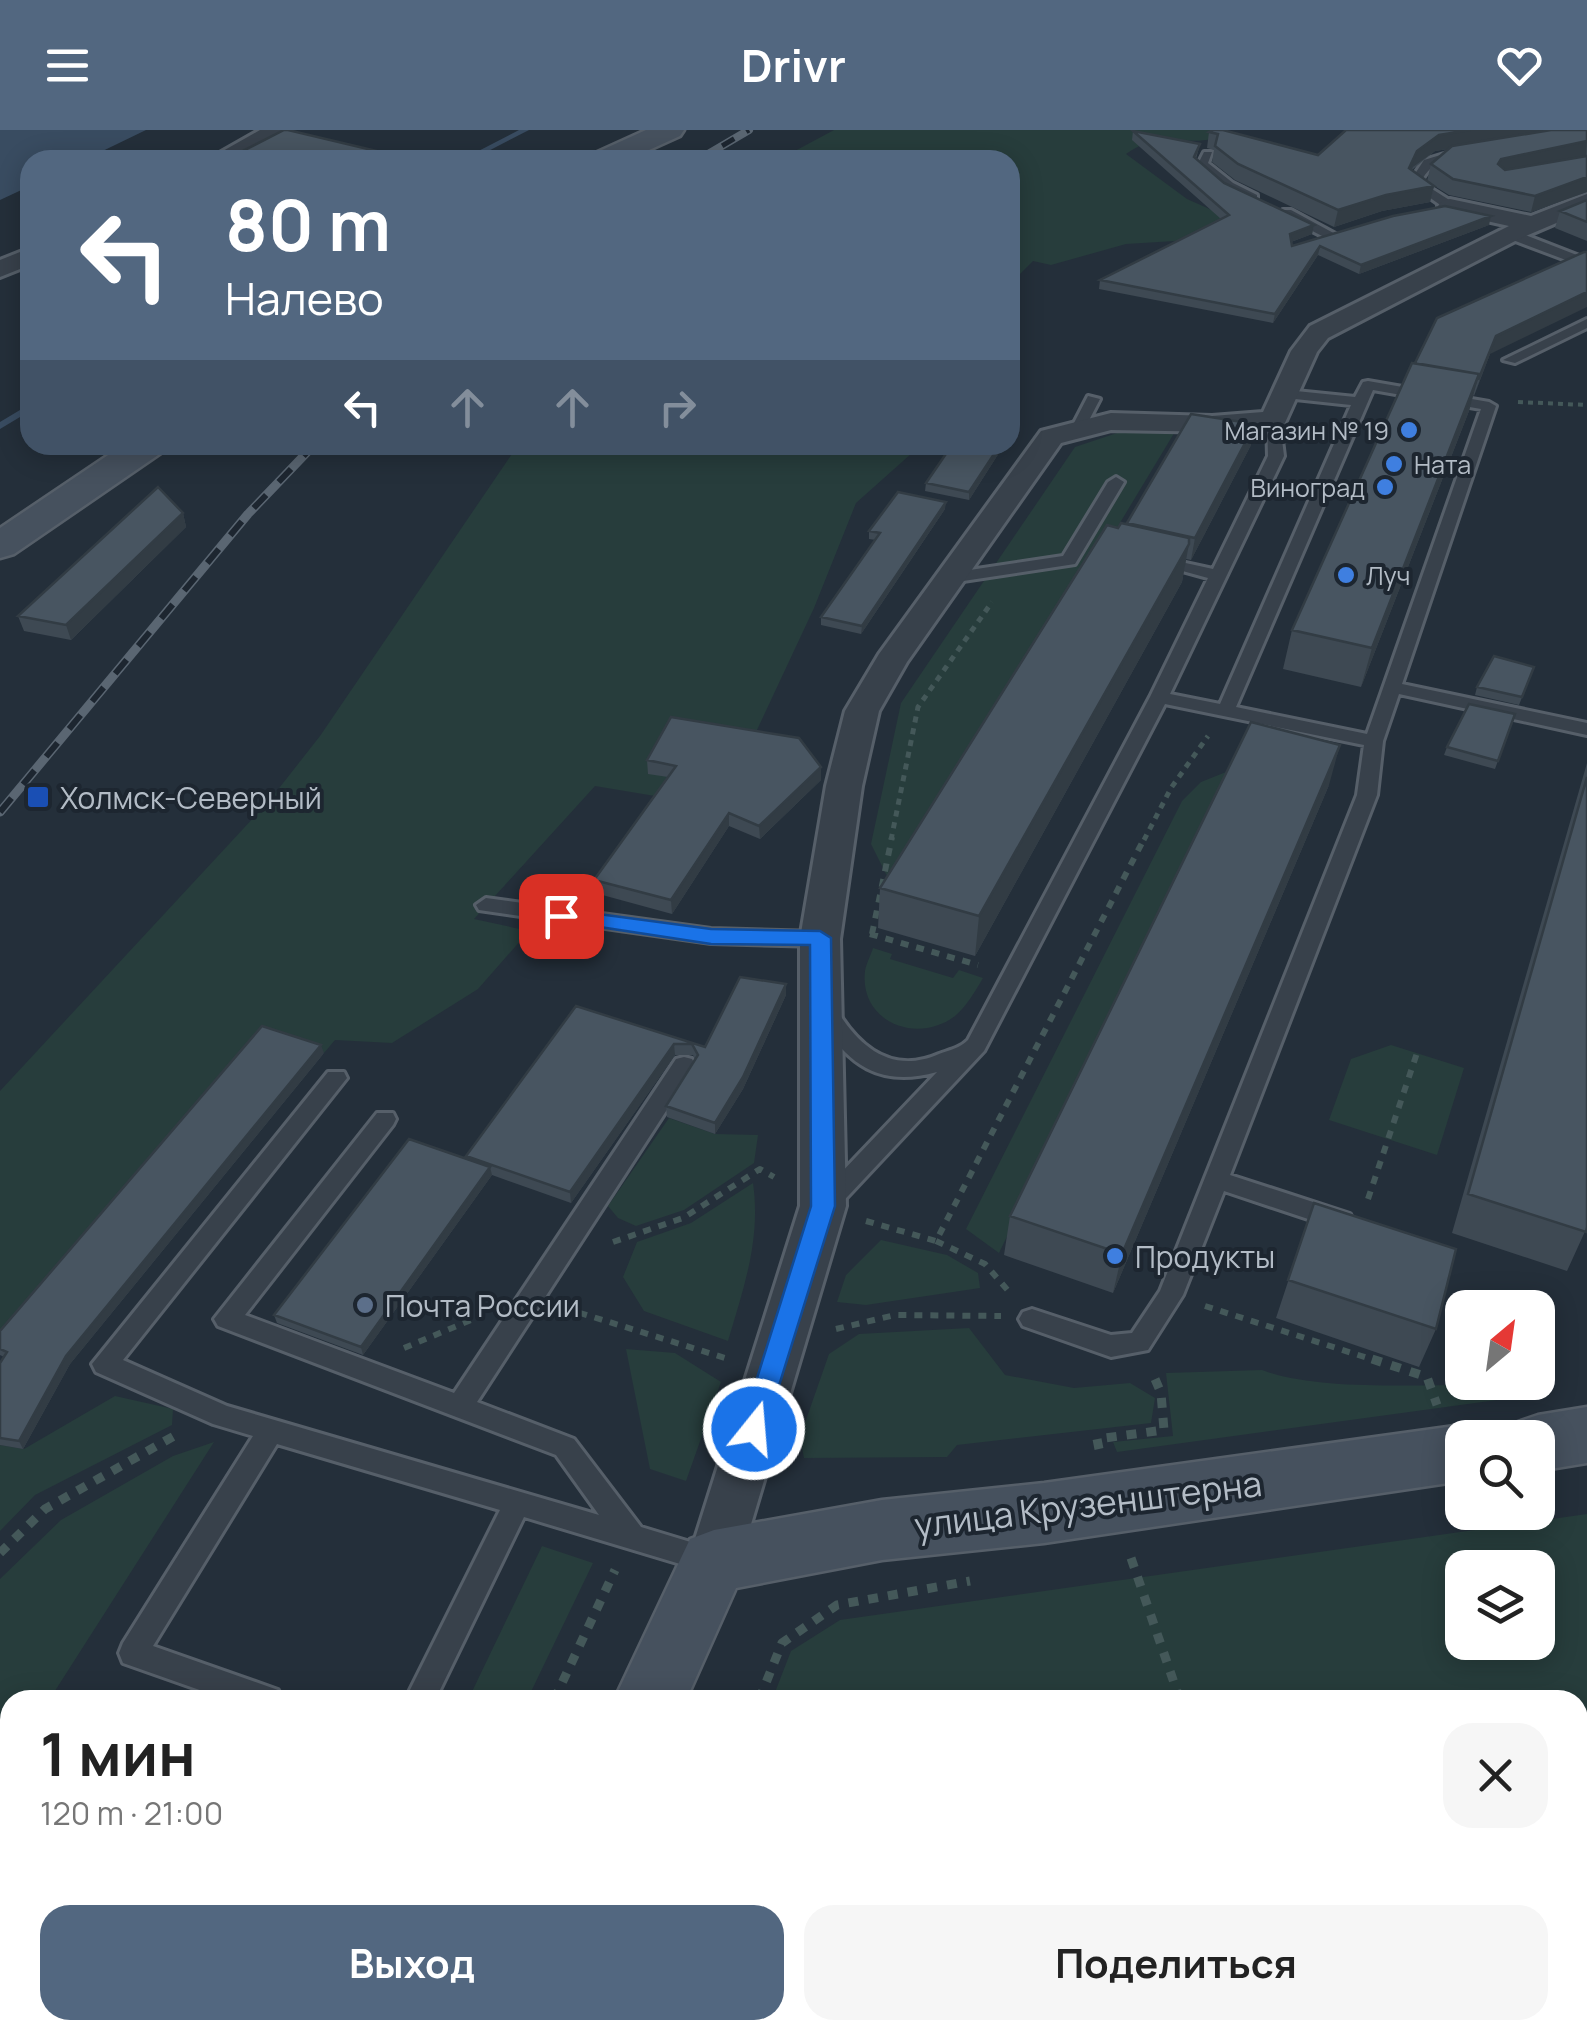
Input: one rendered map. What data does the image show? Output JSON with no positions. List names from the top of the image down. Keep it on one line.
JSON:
{"streets":{"street":["улица Крузенштерна"]},"places":{"other":["Магазин № 19","Ната","Виноград","Луч","Продукты","Почта России"],"transit":["Холмск-Северный"]},"north":"top right","page":{"header":"Drivr","turn":["80 m","Налево"],"heading":["1 мин","120 m · 21:00"],"buttons":["Выход","Поделиться"]}}
